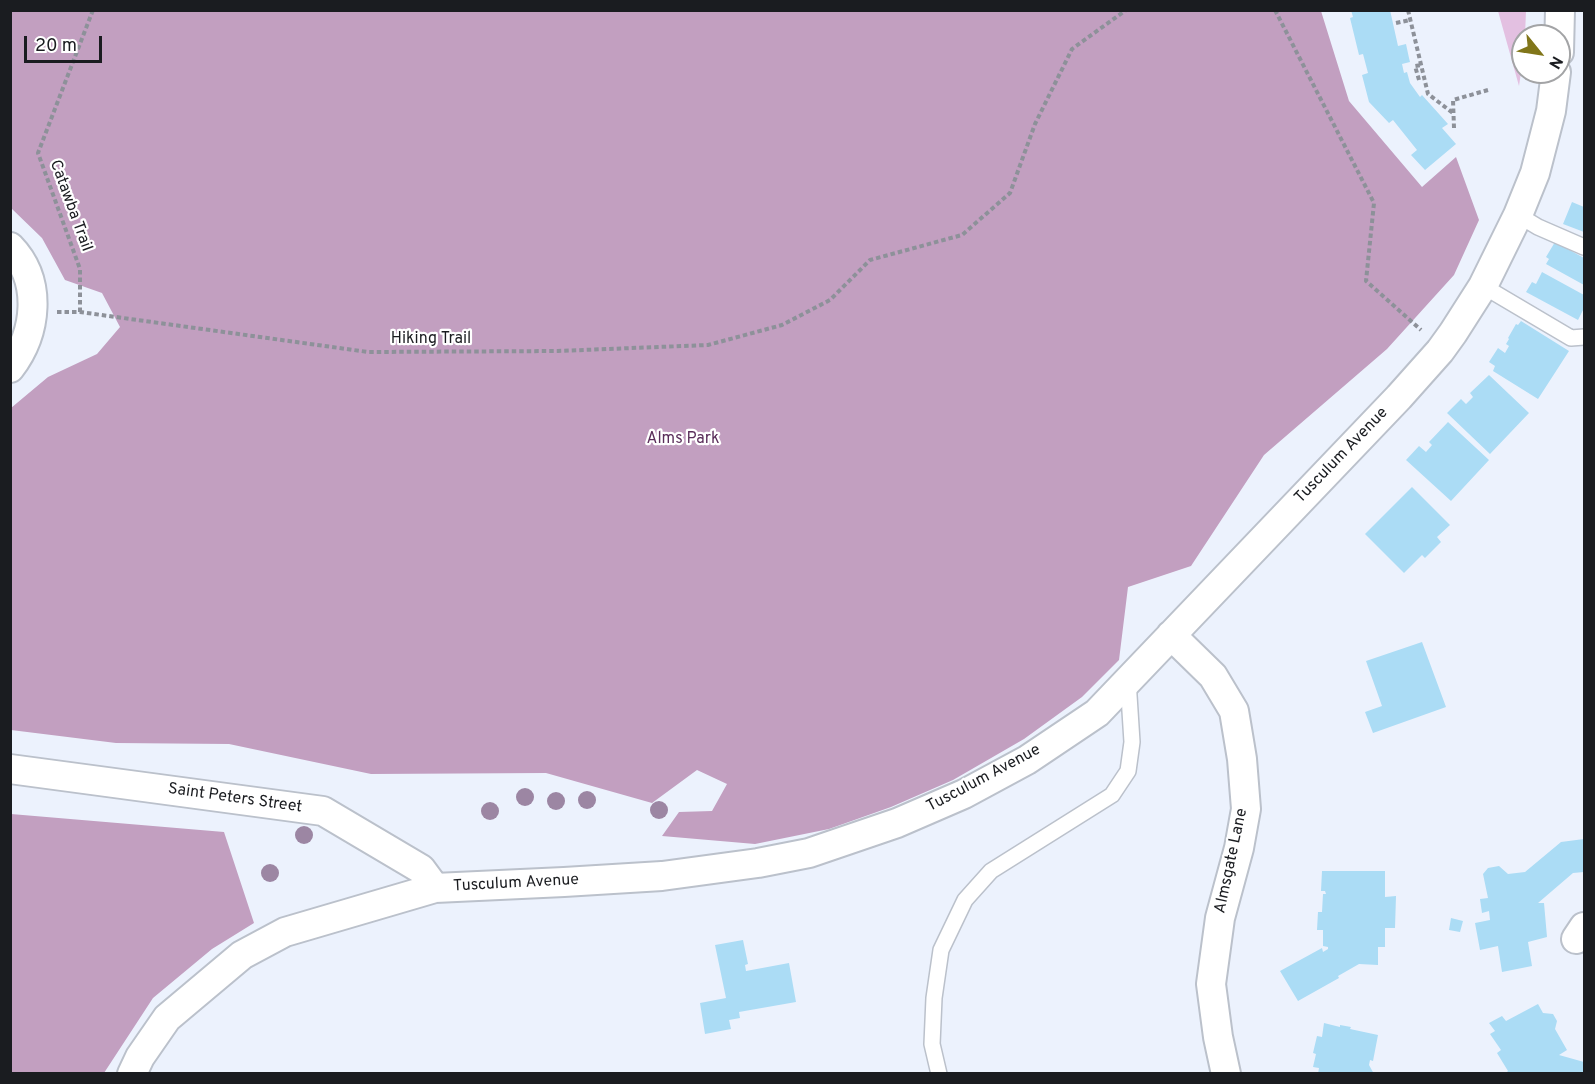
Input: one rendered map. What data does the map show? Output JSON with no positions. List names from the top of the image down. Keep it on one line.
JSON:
{"streets":{"street":["Tusculum Avenue","Saint Peters Street","Almsgate Lane"],"path":["Catawba Trail","Hiking Trail"]},"crossings":[["Catawba Trail","Hiking Trail"],["Tusculum Avenue","Saint Peters Street"],["Tusculum Avenue","Almsgate Lane"]],"parks":["Alms Park"],"scale_bar":"20 m","north":"bottom right"}
